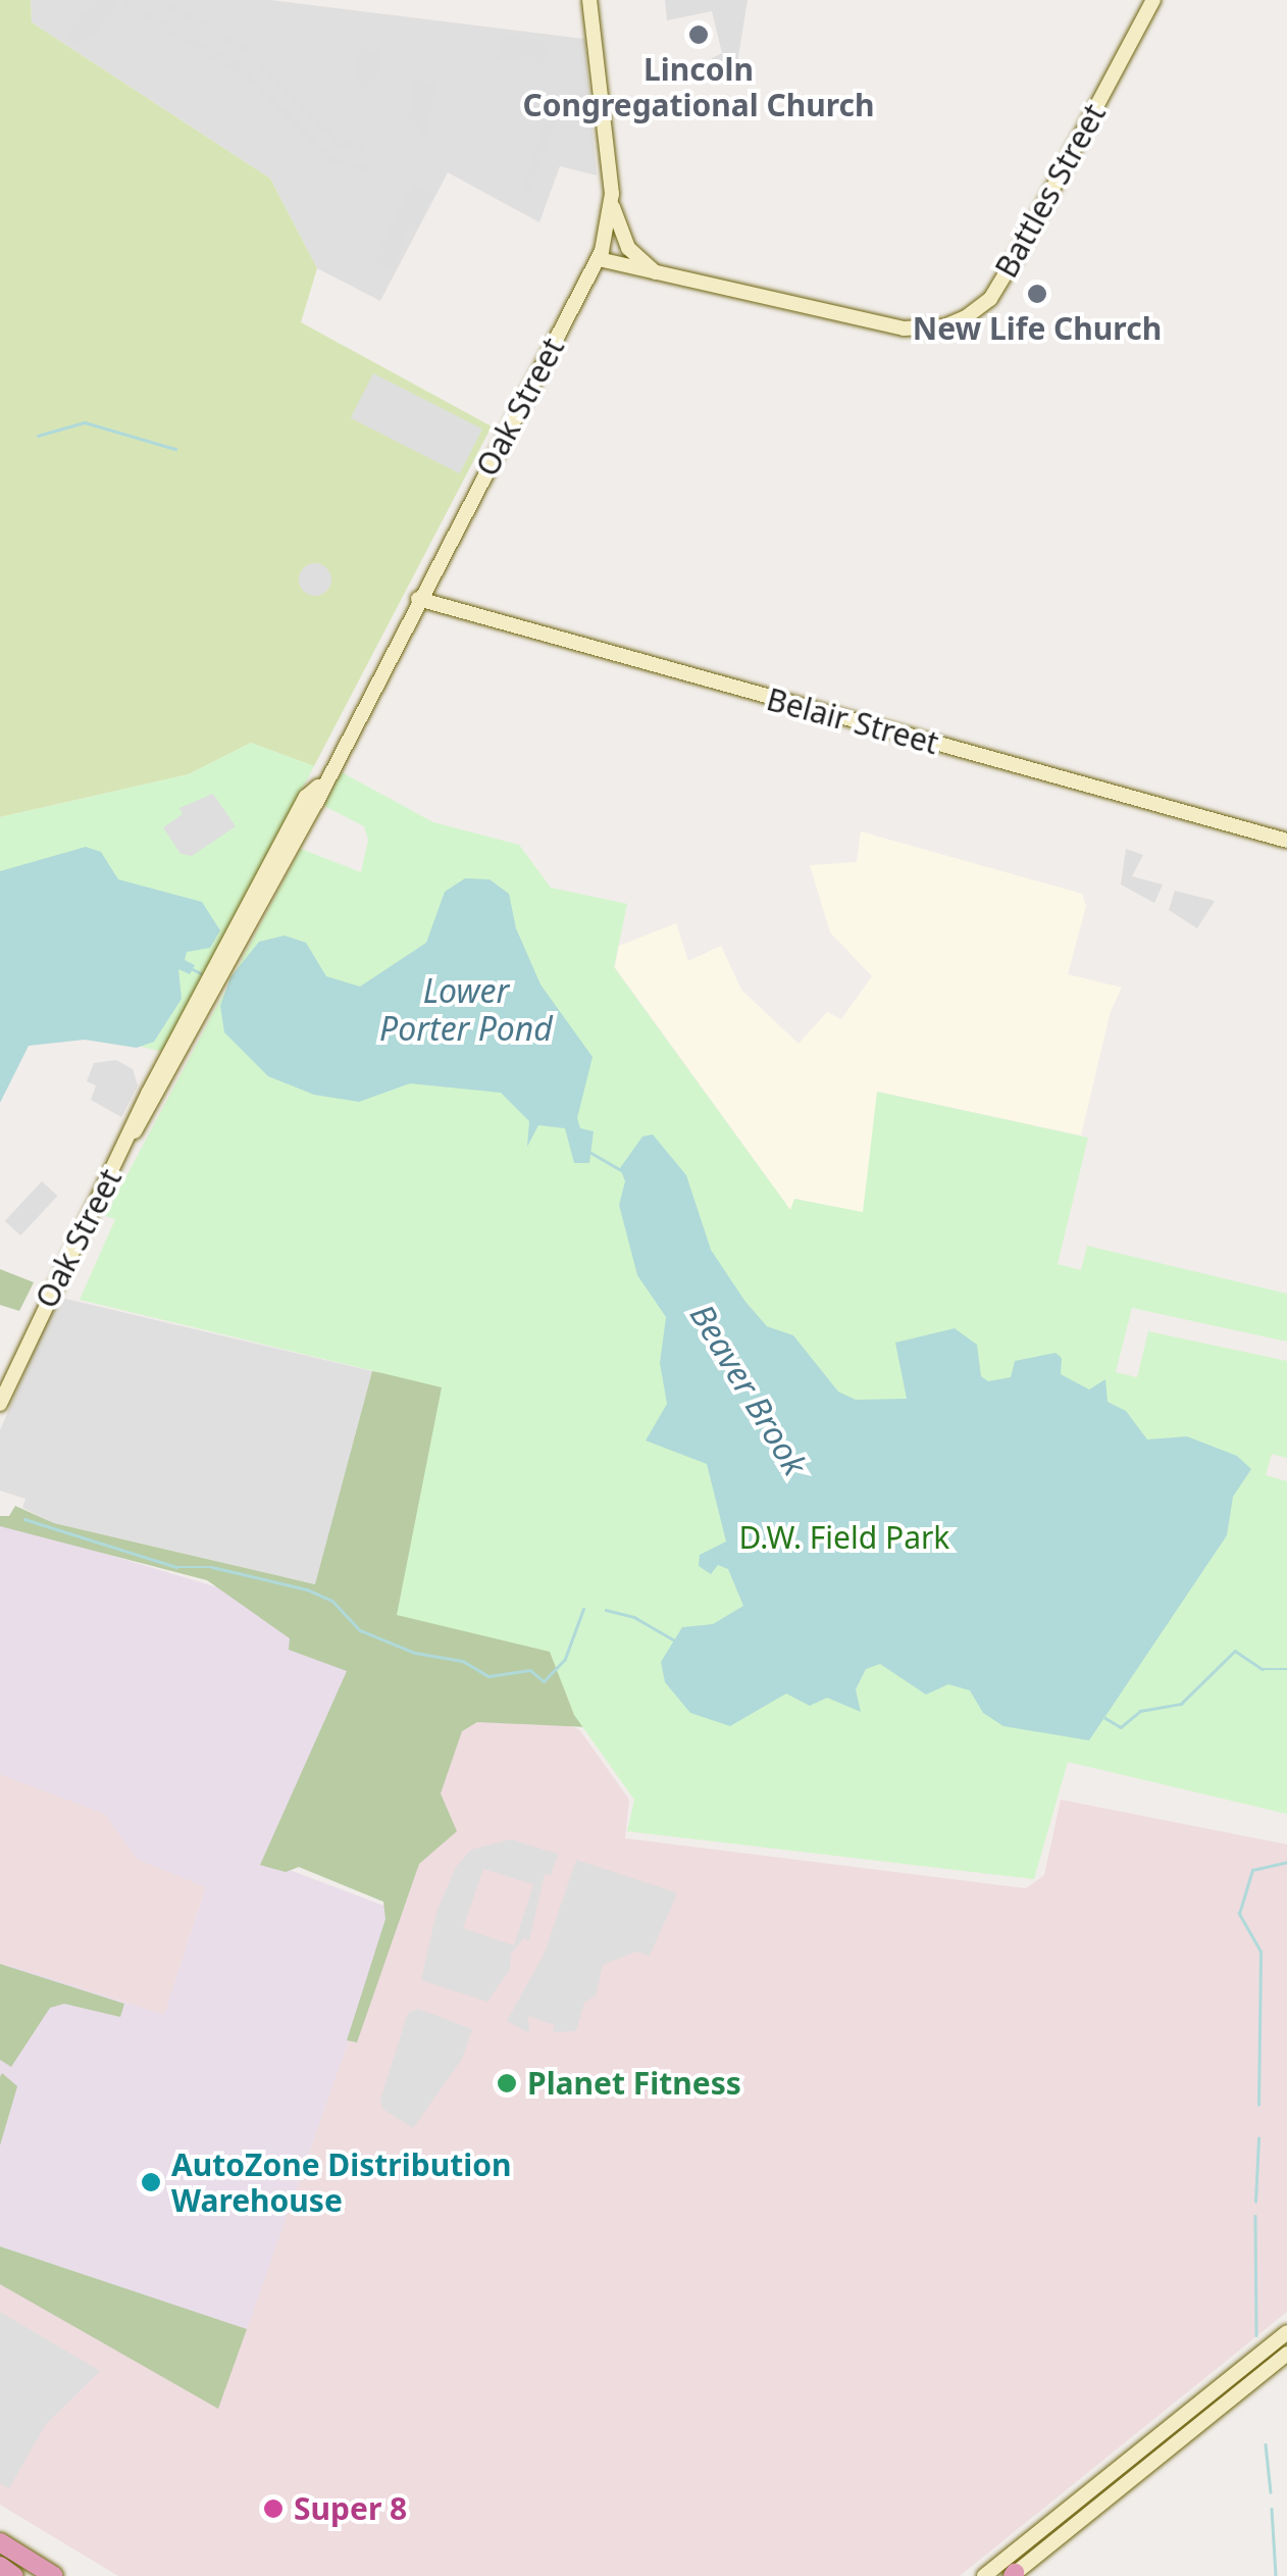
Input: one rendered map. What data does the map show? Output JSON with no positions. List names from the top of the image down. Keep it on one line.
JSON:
{"streets":{"main road":["Battles Street","Oak Street","Belair Street"]},"crossings":[["Battles Street","Oak Street"],["Oak Street","Belair Street"]],"water":["Lower Porter Pond","Beaver Brook"],"parks":["D.W. Field Park"],"places":["Lincoln Congregational Church","New Life Church","Planet Fitness","AutoZone Distribution Warehouse","Super 8"]}
